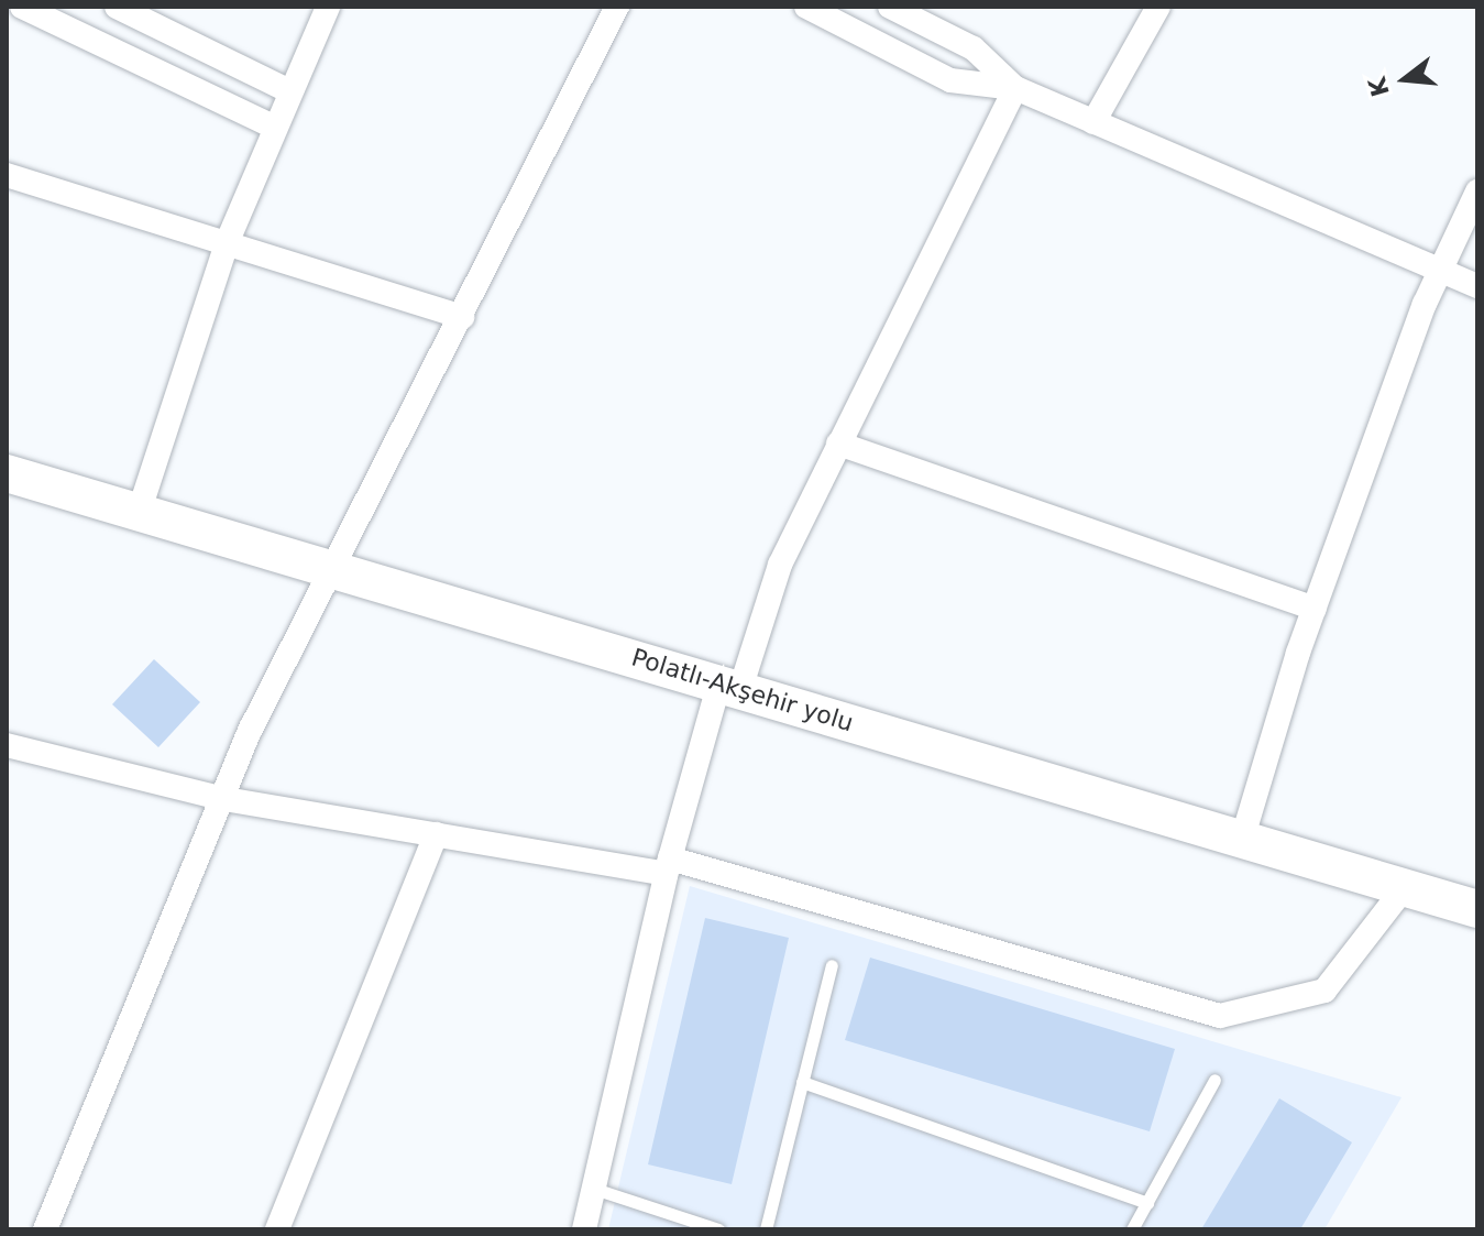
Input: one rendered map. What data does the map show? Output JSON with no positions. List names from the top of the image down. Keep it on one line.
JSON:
{"streets":{"main road":["Polatlı-Akşehir yolu"]},"north":"left"}
